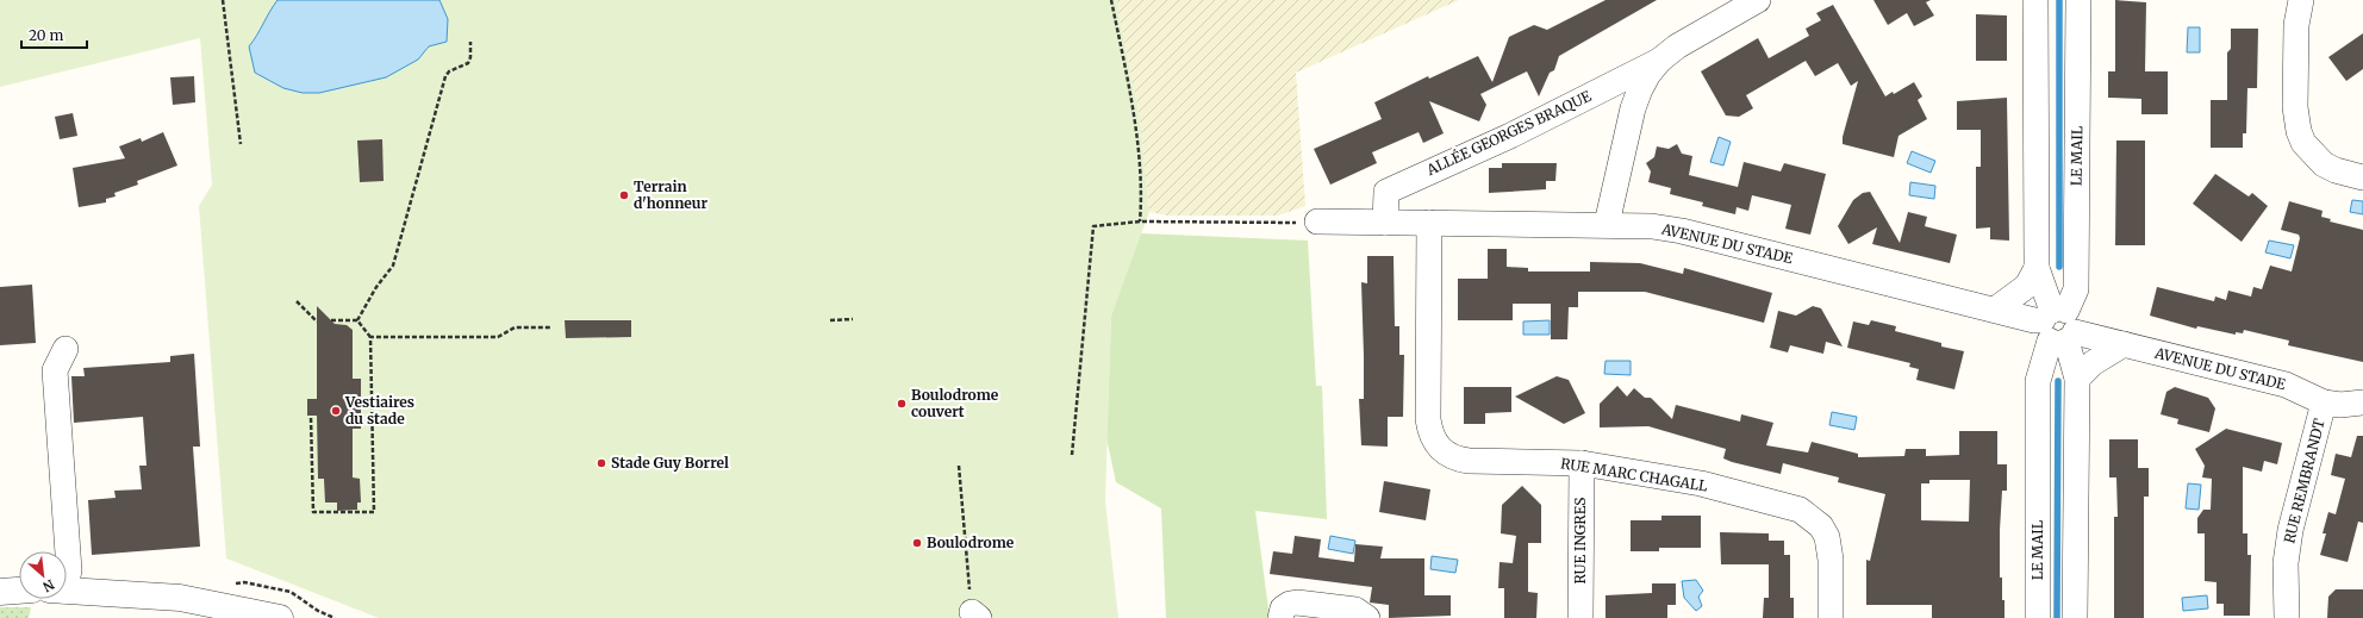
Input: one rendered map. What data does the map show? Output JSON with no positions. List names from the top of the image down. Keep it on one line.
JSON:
{"streets":{"street":["ALLÉE GEORGES BRAQUE","LE MAIL","AVENUE DU STADE","RUE MARC CHAGALL","RUE REMBRANDT","RUE INGRES"]},"crossings":[["ALLÉE GEORGES BRAQUE","AVENUE DU STADE"],["LE MAIL","AVENUE DU STADE"],["AVENUE DU STADE","RUE MARC CHAGALL"],["AVENUE DU STADE","RUE REMBRANDT"],["RUE MARC CHAGALL","RUE INGRES"]],"places":["Terrain d'honneur","Boulodrome couvert","Vestiaires du stade","Stade Guy Borrel","Boulodrome"],"scale_bar":"20 m","north":"bottom right"}
